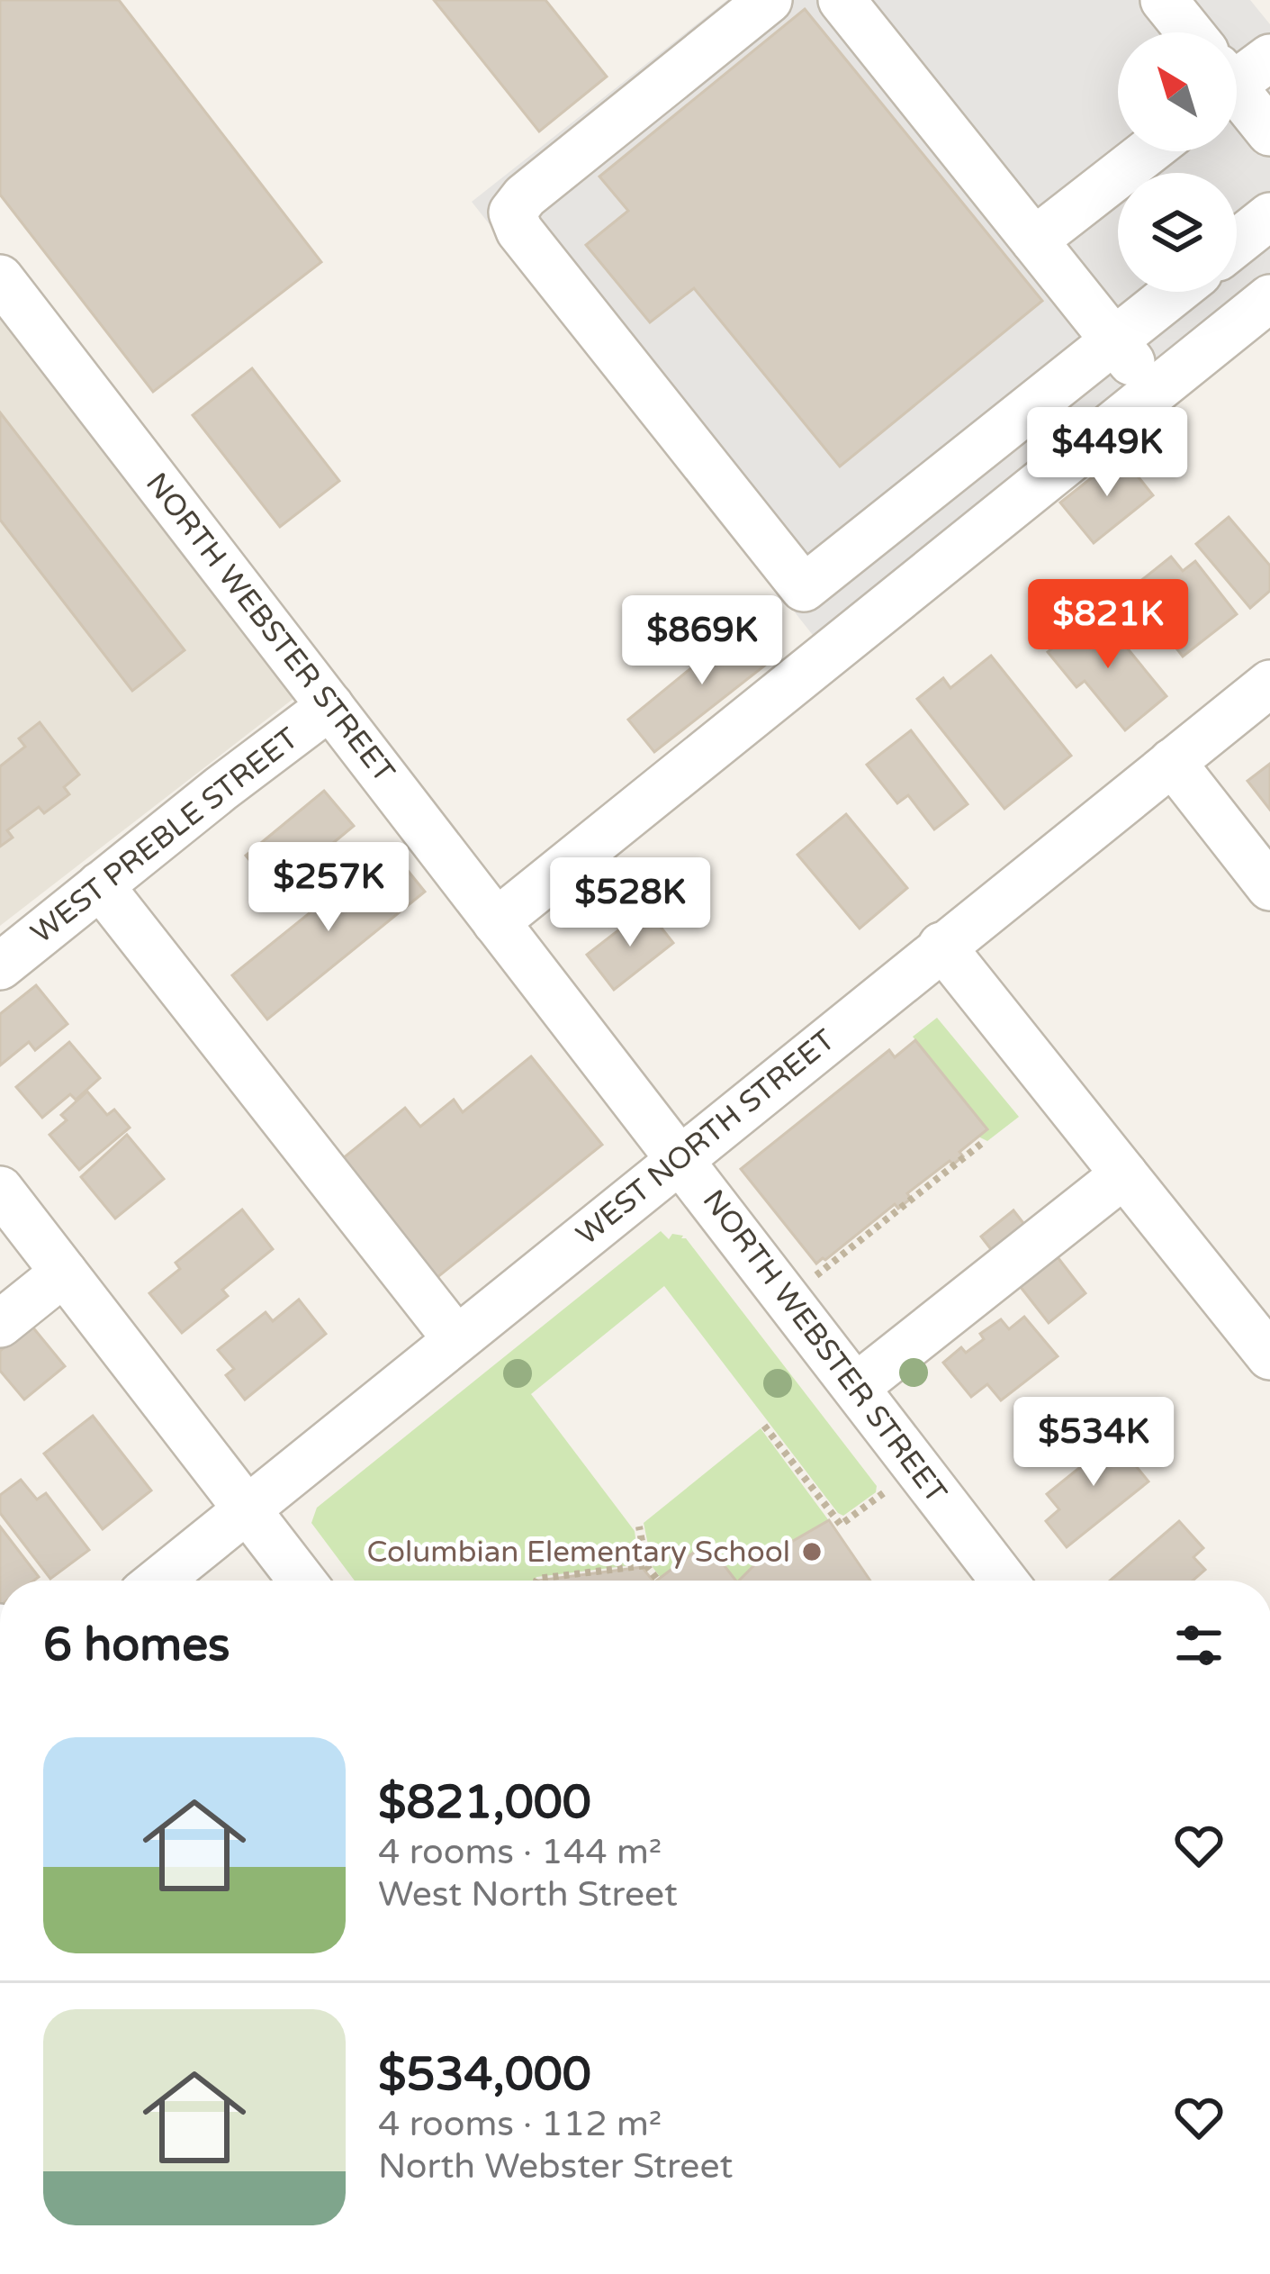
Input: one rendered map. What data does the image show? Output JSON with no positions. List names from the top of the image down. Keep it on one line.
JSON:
{"streets":{"street":["NORTH WEBSTER STREET","WEST PREBLE STREET","WEST NORTH STREET"]},"crossings":[["NORTH WEBSTER STREET","WEST PREBLE STREET"],["NORTH WEBSTER STREET","WEST NORTH STREET"]],"places":["Columbian Elementary School"],"north":"top left","page":{"price":["$449K","$821K","$869K","$257K","$528K","$534K"],"heading":"6 homes","list":[{"name":"$821,000","note":"4 rooms · 144 m² · West North Street"},{"name":"$534,000","note":"4 rooms · 112 m² · North Webster Street"}]}}
